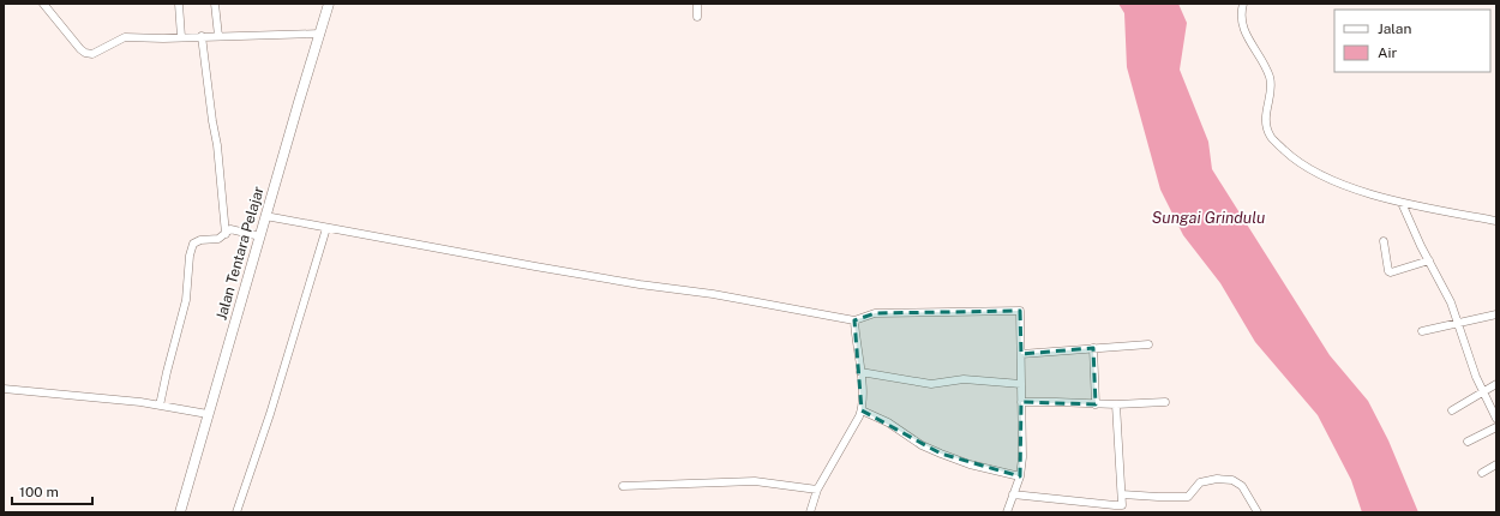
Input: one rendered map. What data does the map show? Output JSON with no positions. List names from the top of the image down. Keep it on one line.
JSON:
{"streets":{"main road":["Jalan Tentara Pelajar"]},"water":["Sungai Grindulu"],"legend":["Jalan","Air"],"scale_bar":"100 m"}
